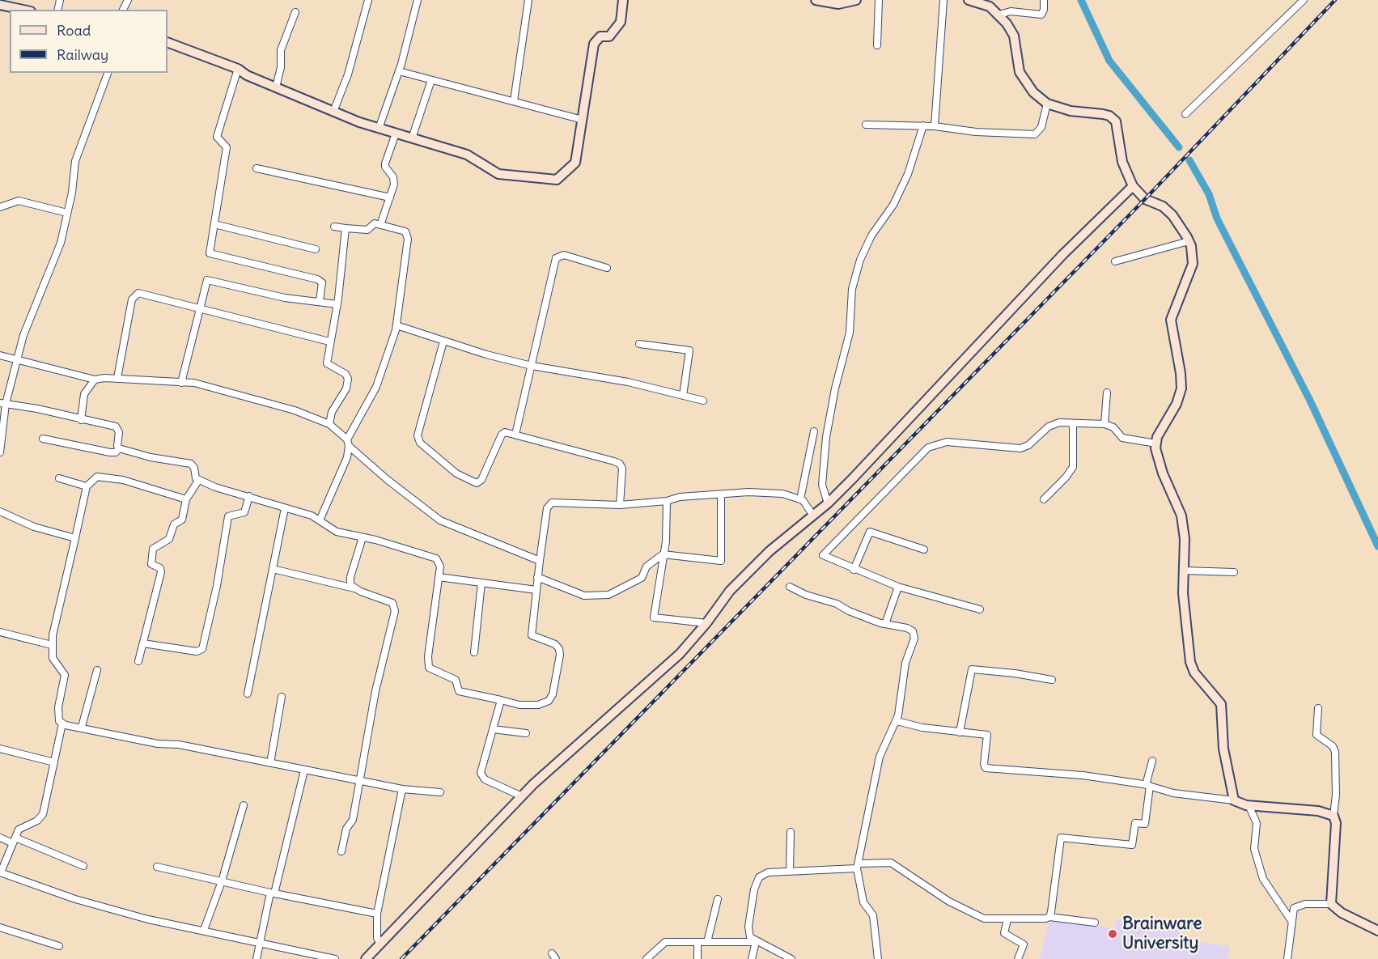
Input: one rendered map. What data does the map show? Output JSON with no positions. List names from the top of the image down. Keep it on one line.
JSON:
{"places":["Brainware University"],"legend":["Road","Railway"]}
